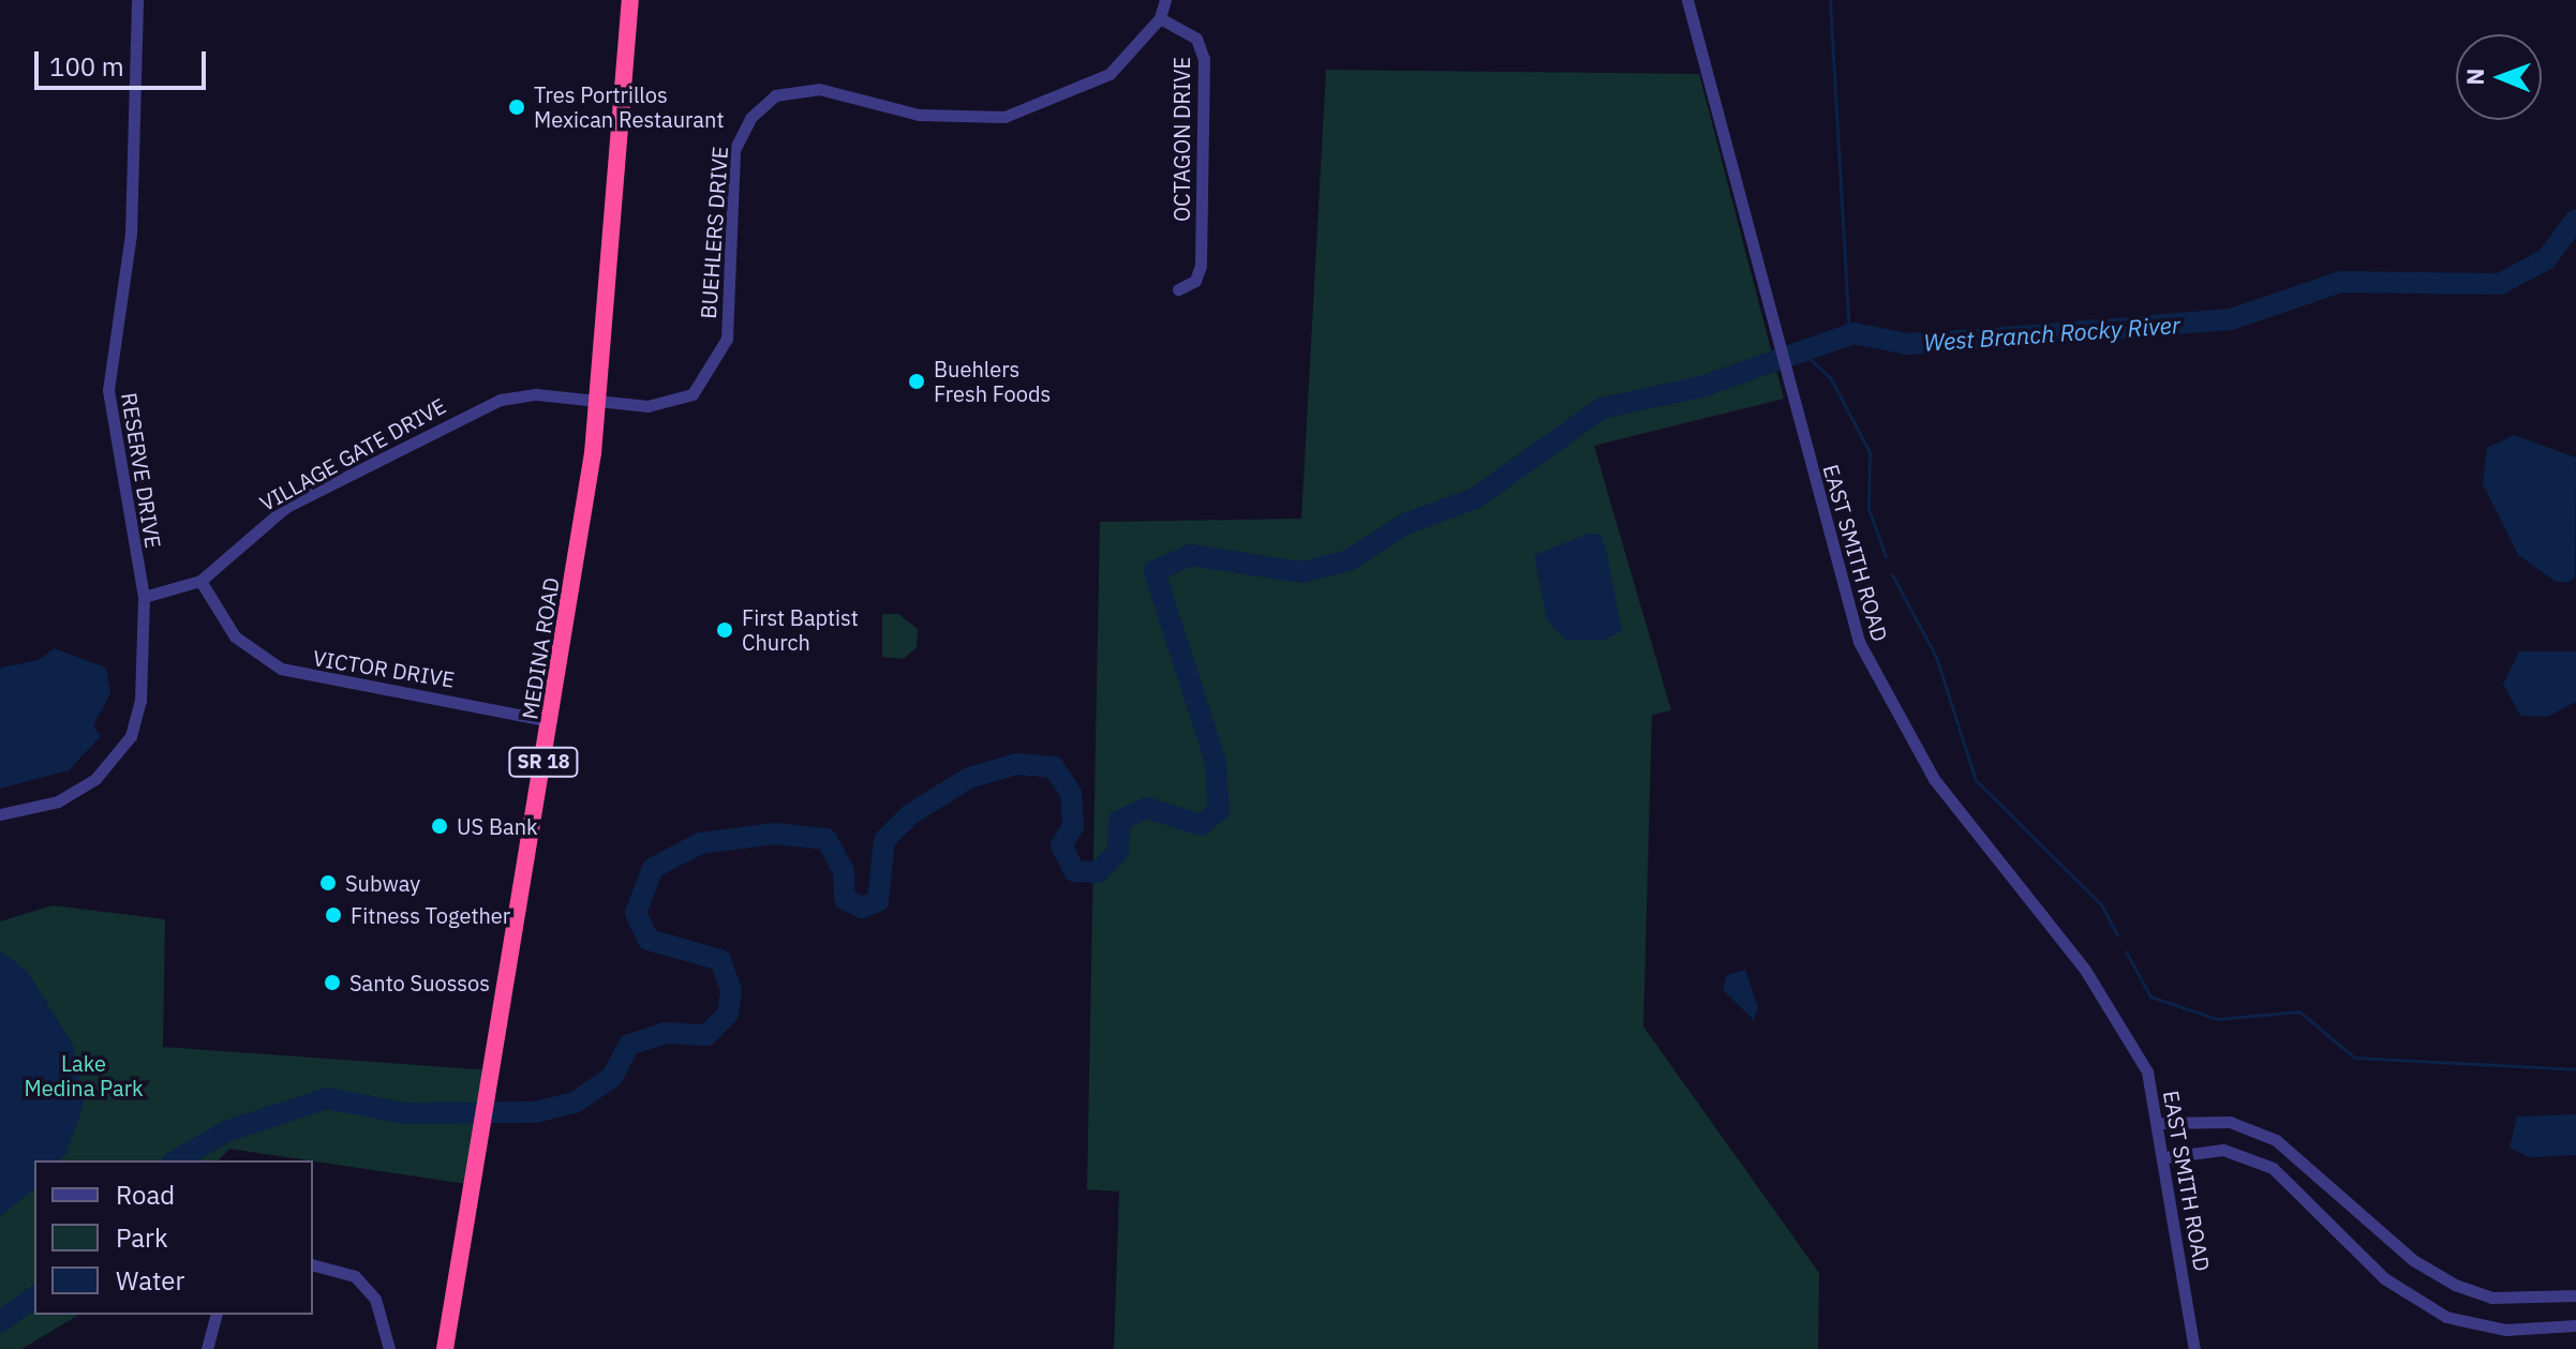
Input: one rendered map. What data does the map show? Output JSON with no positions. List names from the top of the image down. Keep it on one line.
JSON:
{"streets":{"highway":["MEDINA ROAD","SR 18"],"street":["OCTAGON DRIVE","BUEHLERS DRIVE","VILLAGE GATE DRIVE","RESERVE DRIVE","EAST SMITH ROAD","VICTOR DRIVE"]},"crossings":[["OCTAGON DRIVE","BUEHLERS DRIVE"],["BUEHLERS DRIVE","VILLAGE GATE DRIVE"],["BUEHLERS DRIVE","MEDINA ROAD"],["VILLAGE GATE DRIVE","RESERVE DRIVE"],["VILLAGE GATE DRIVE","MEDINA ROAD"],["VILLAGE GATE DRIVE","VICTOR DRIVE"],["MEDINA ROAD","VICTOR DRIVE"]],"water":["West Branch Rocky River"],"parks":["Lake Medina Park"],"places":["Tres Portrillos Mexican Restaurant","Buehlers Fresh Foods","First Baptist Church","US Bank","Subway","Fitness Together","Santo Suossos"],"legend":["Road","Park","Water"],"scale_bar":"100 m","north":"left"}
